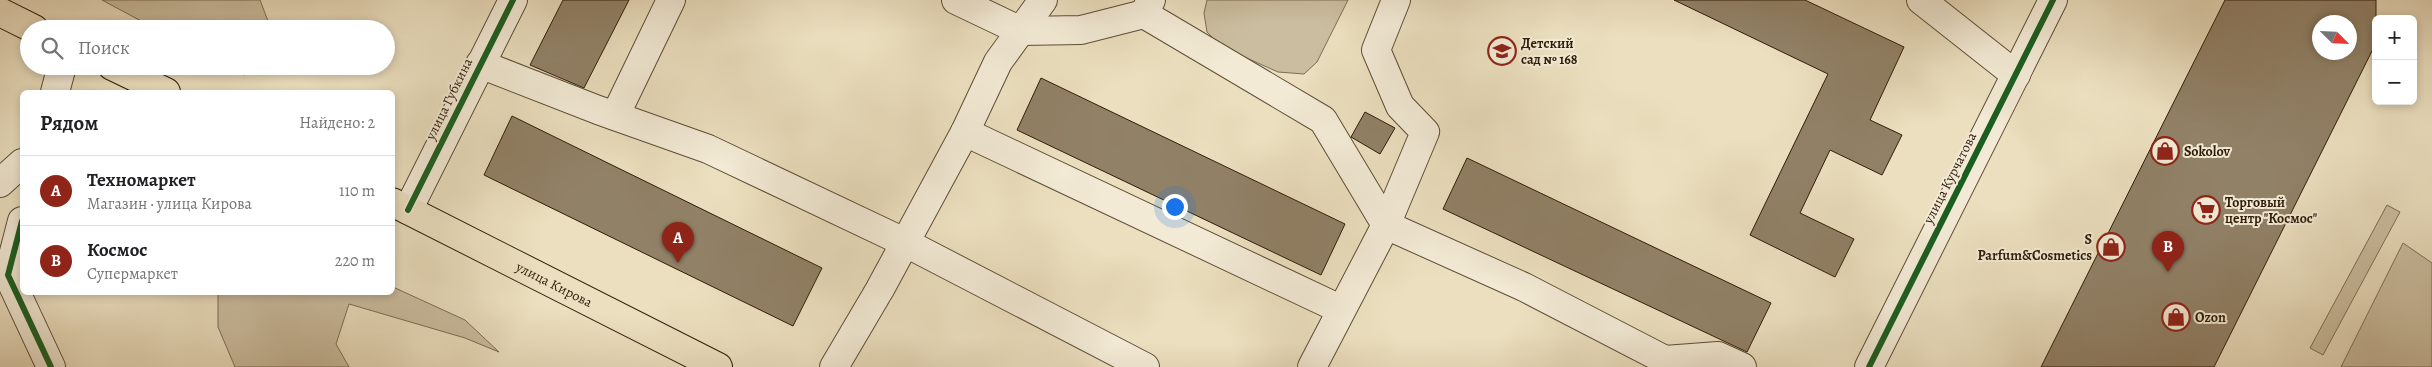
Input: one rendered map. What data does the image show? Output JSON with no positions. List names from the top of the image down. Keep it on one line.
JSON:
{"streets":{"main road":["улица Кирова"],"street":["улица Губкина","улица Курчатова"]},"crossings":[["улица Губкина","улица Кирова"]],"places":{"school or university":["Детский сад № 168"],"shop":["Sokolov","S Parfum&Cosmetics","Ozon"],"supermarket":["Торговый центр \"Космос\""]},"north":"bottom right","page":{"map_buttons":["+","−"],"search":"Поиск","heading":["Рядом","Найдено: 2"],"list":[{"mark":"A","name":"Техномаркет","note":"Магазин · улица Кирова","value":"110 m"},{"mark":"B","name":"Космос","note":"Супермаркет","value":"220 m"}],"pins":["A","B"]}}
